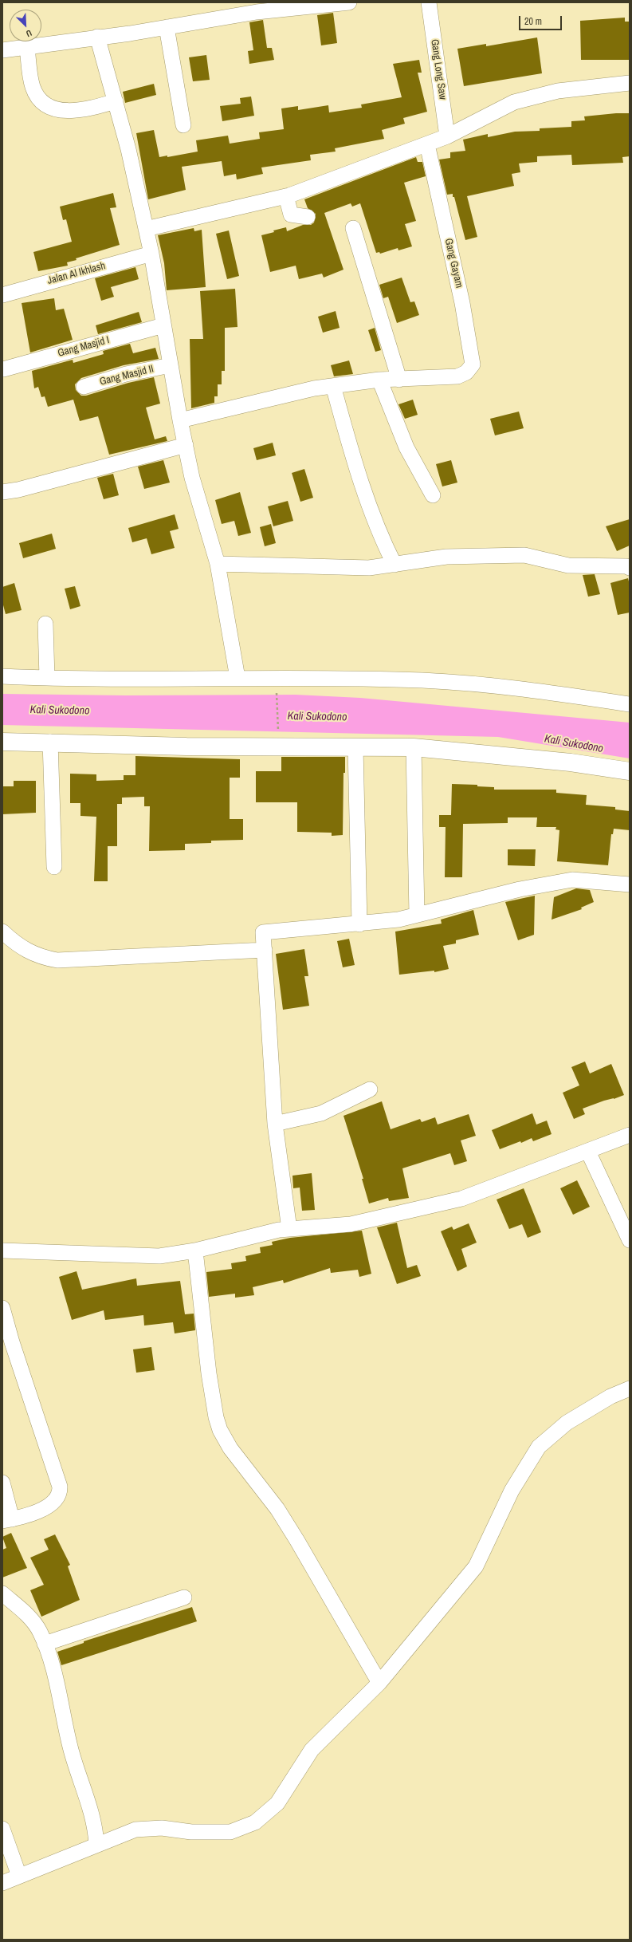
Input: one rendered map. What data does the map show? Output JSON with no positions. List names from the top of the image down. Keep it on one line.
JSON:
{"streets":{"street":["Gang Long Saw","Gang Gayam","Jalan Al Ikhlash","Gang Masjid I","Gang Masjid II"]},"water":["Kali Sukodono"],"scale_bar":"20 m","north":"bottom right"}
